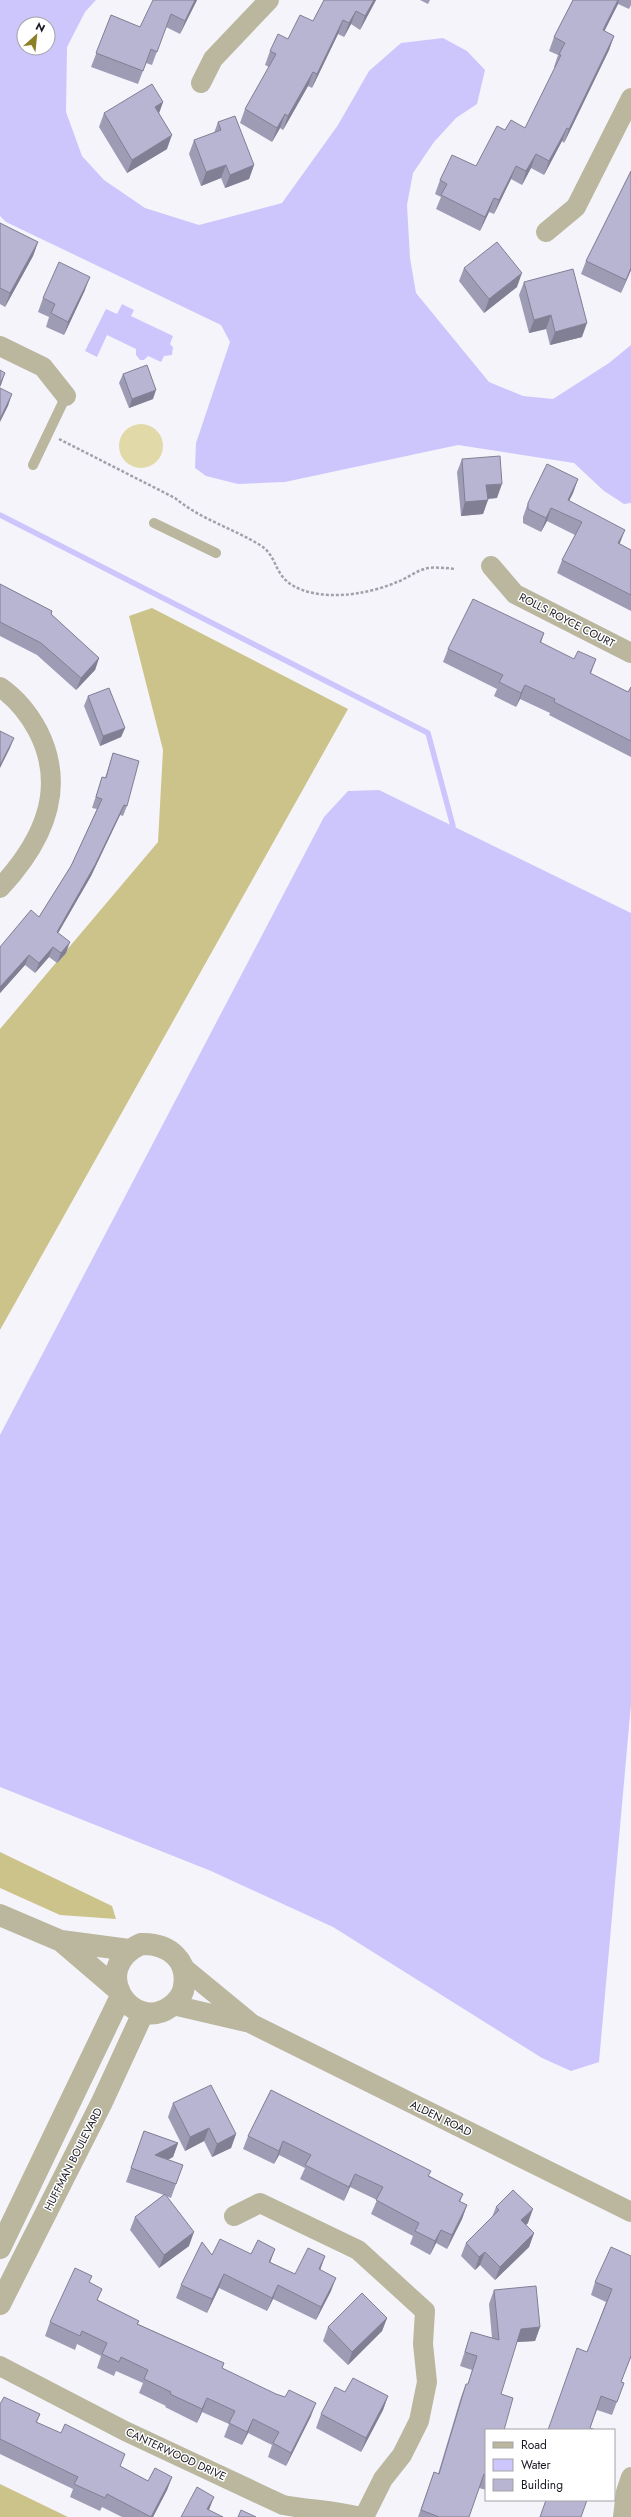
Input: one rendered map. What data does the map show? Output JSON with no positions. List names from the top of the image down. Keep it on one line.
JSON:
{"streets":{"street":["ROLLS ROYCE COURT","ALDEN ROAD","HUFFMAN BOULEVARD","CANTERWOOD DRIVE"]},"crossings":[["ALDEN ROAD","HUFFMAN BOULEVARD"]],"legend":["Road","Water","Building"],"north":"top right"}
